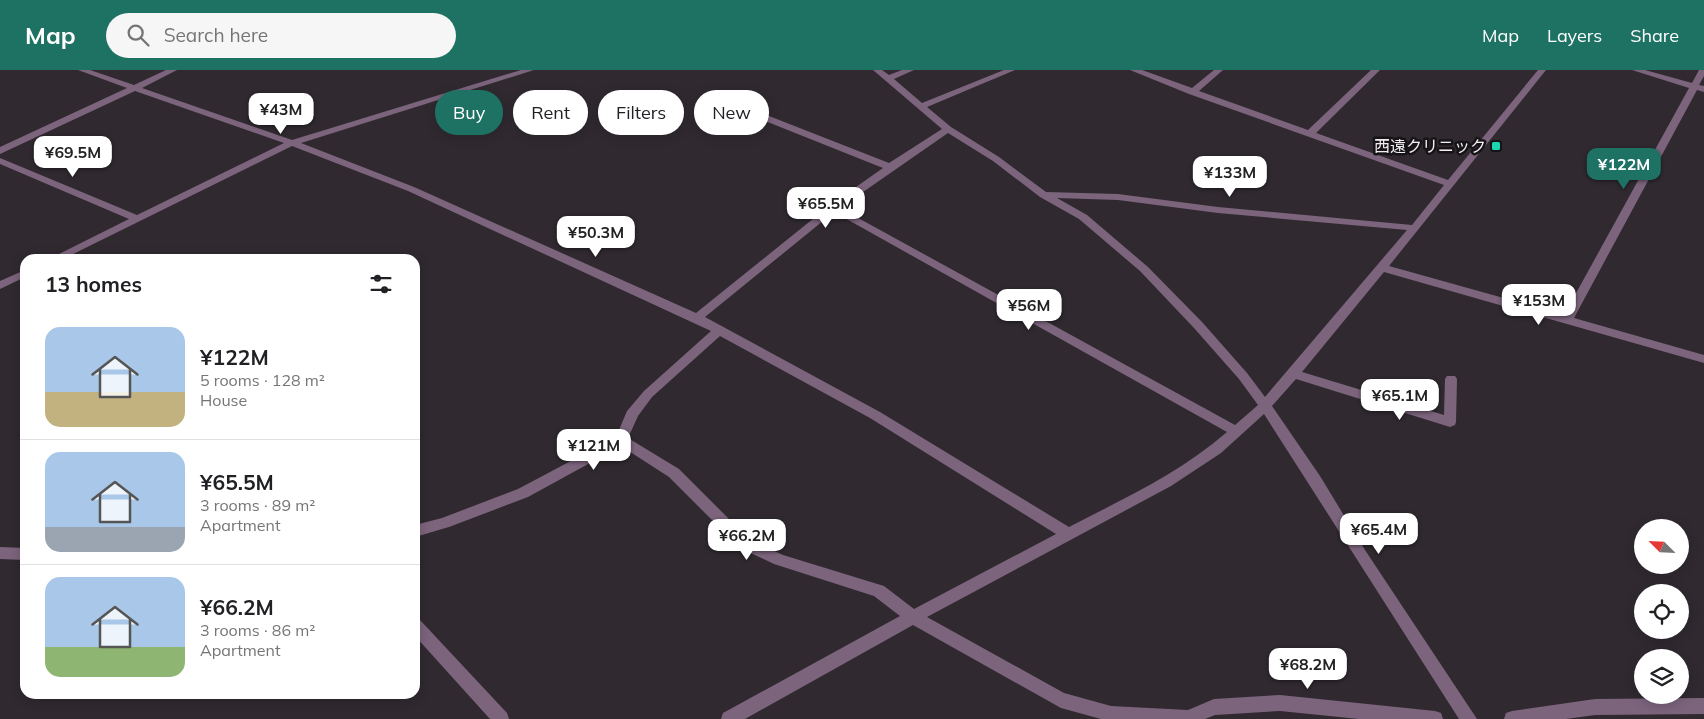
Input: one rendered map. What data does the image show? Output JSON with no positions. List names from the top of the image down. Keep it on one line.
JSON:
{"places":{"transit":["西遠クリニック"]},"north":"top left","page":{"header":"Map","search":"Search here","nav":["Map","Layers","Share"],"chip":["Buy","Rent","Filters","New"],"price":["¥43M","¥69.5M","¥122M","¥133M","¥65.5M","¥50.3M","¥153M","¥56M","¥65.1M","¥121M","¥65.4M","¥66.2M","¥68.2M"],"heading":"13 homes","list":[{"name":"¥122M","note":"5 rooms · 128 m² · House"},{"name":"¥65.5M","note":"3 rooms · 89 m² · Apartment"},{"name":"¥66.2M","note":"3 rooms · 86 m² · Apartment"}]}}
